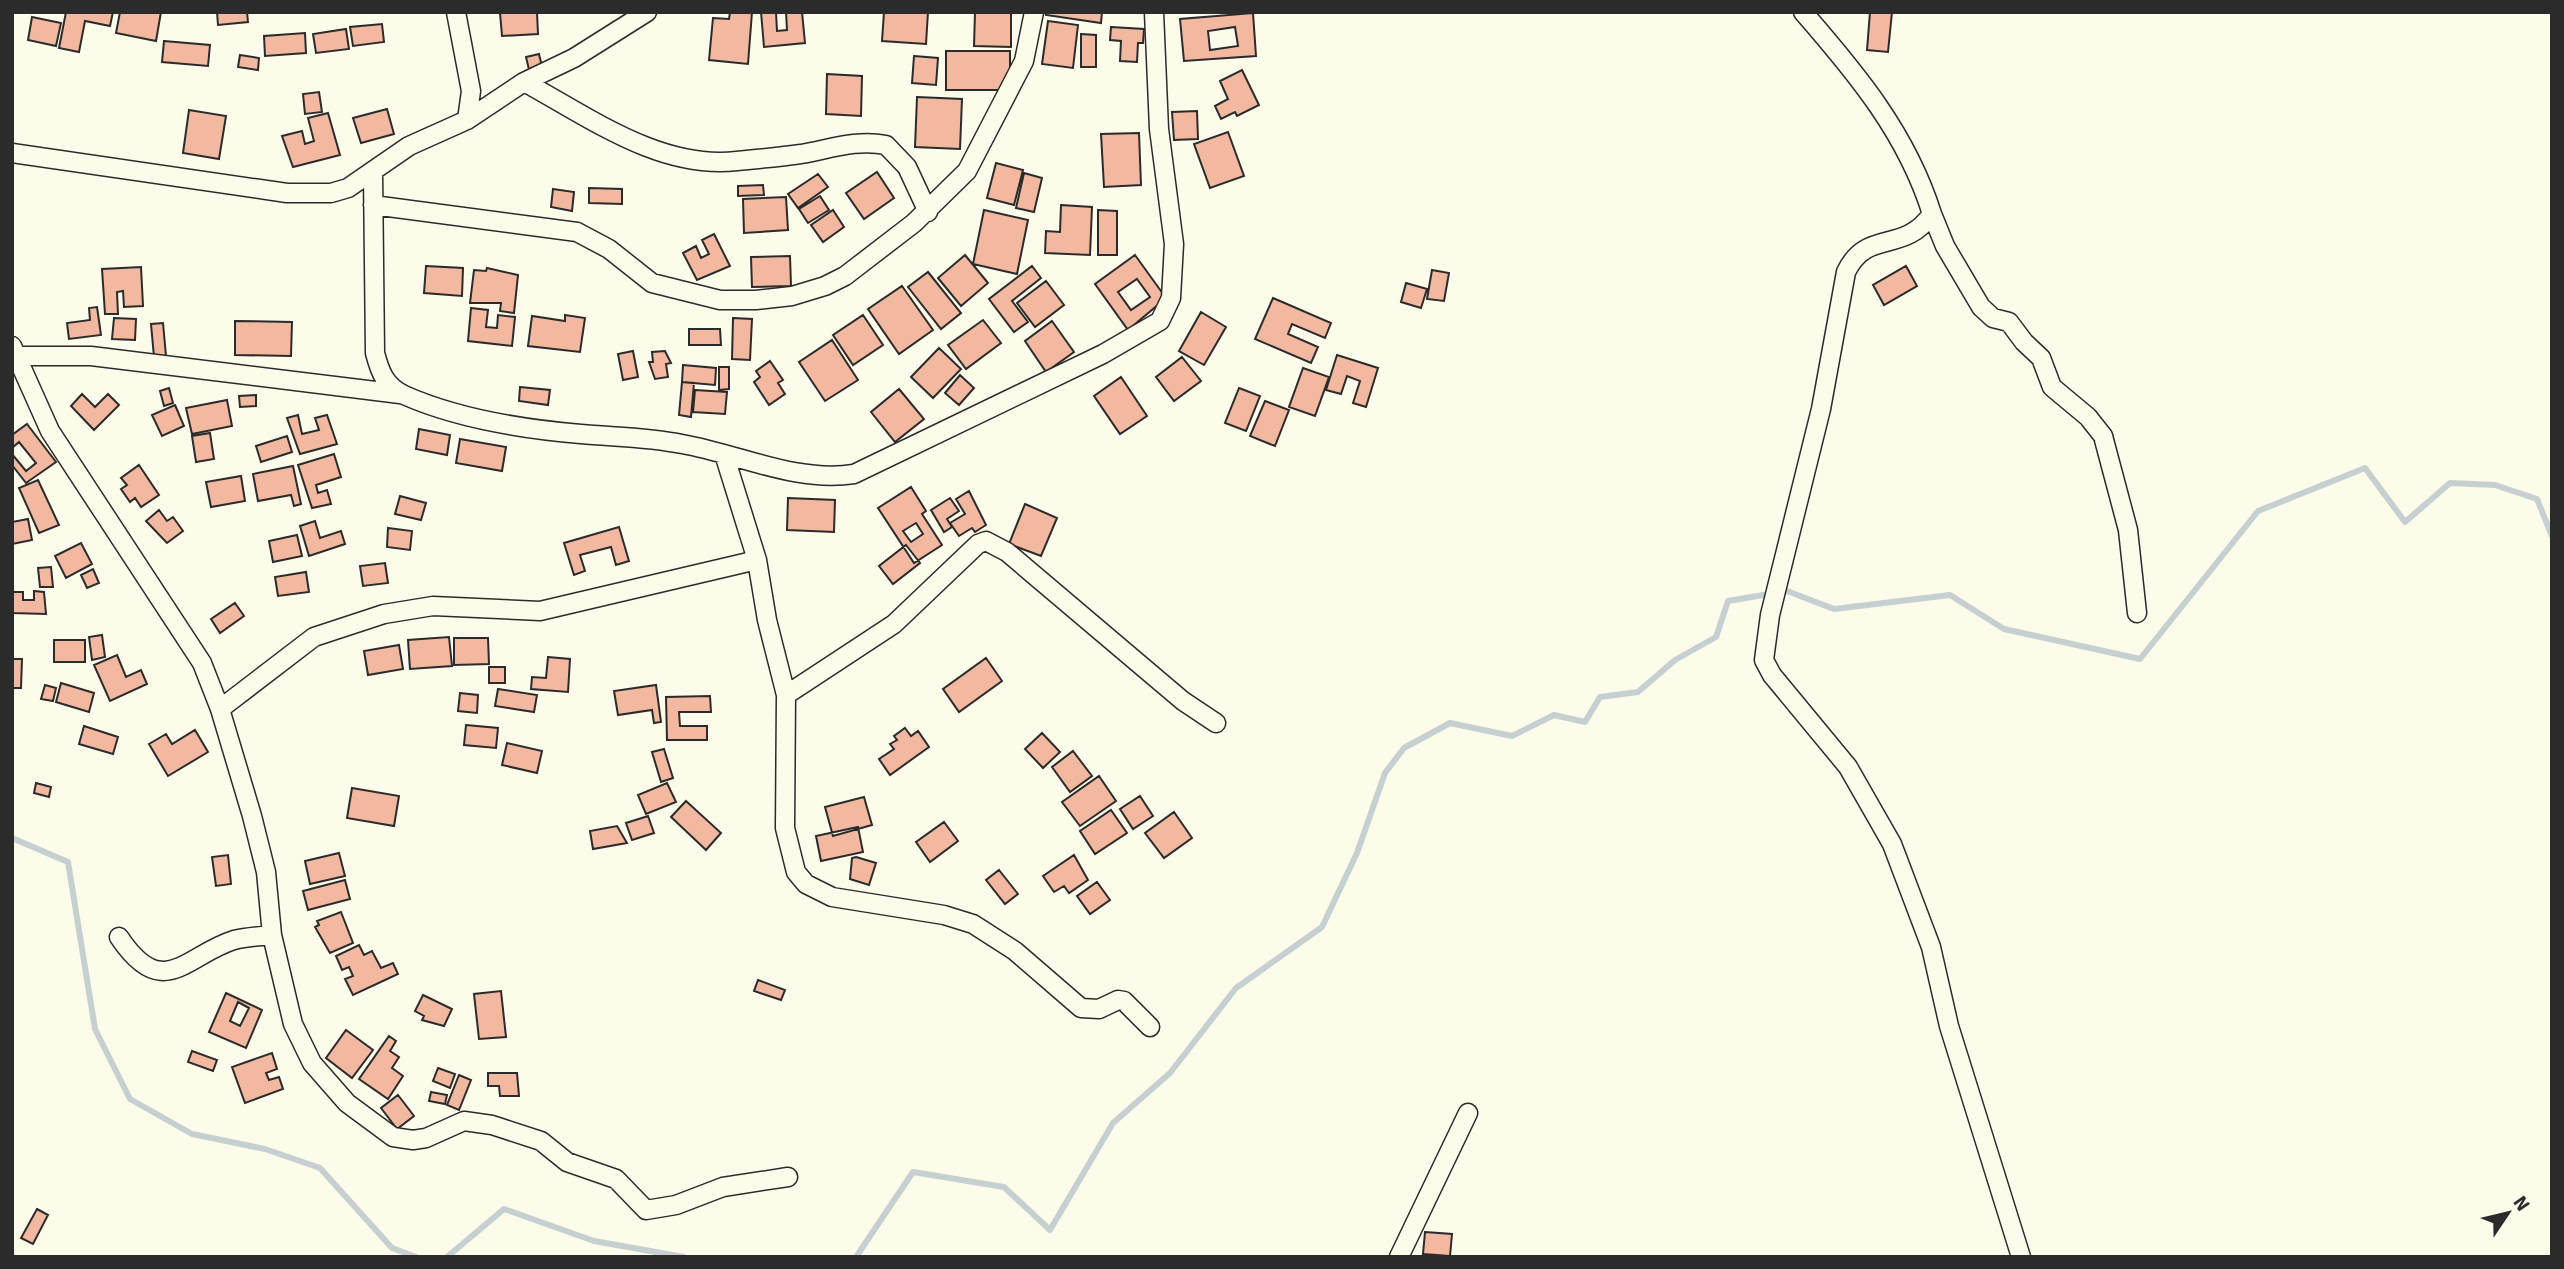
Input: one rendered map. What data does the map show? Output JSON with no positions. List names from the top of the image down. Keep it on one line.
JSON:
{"north":"top right"}
